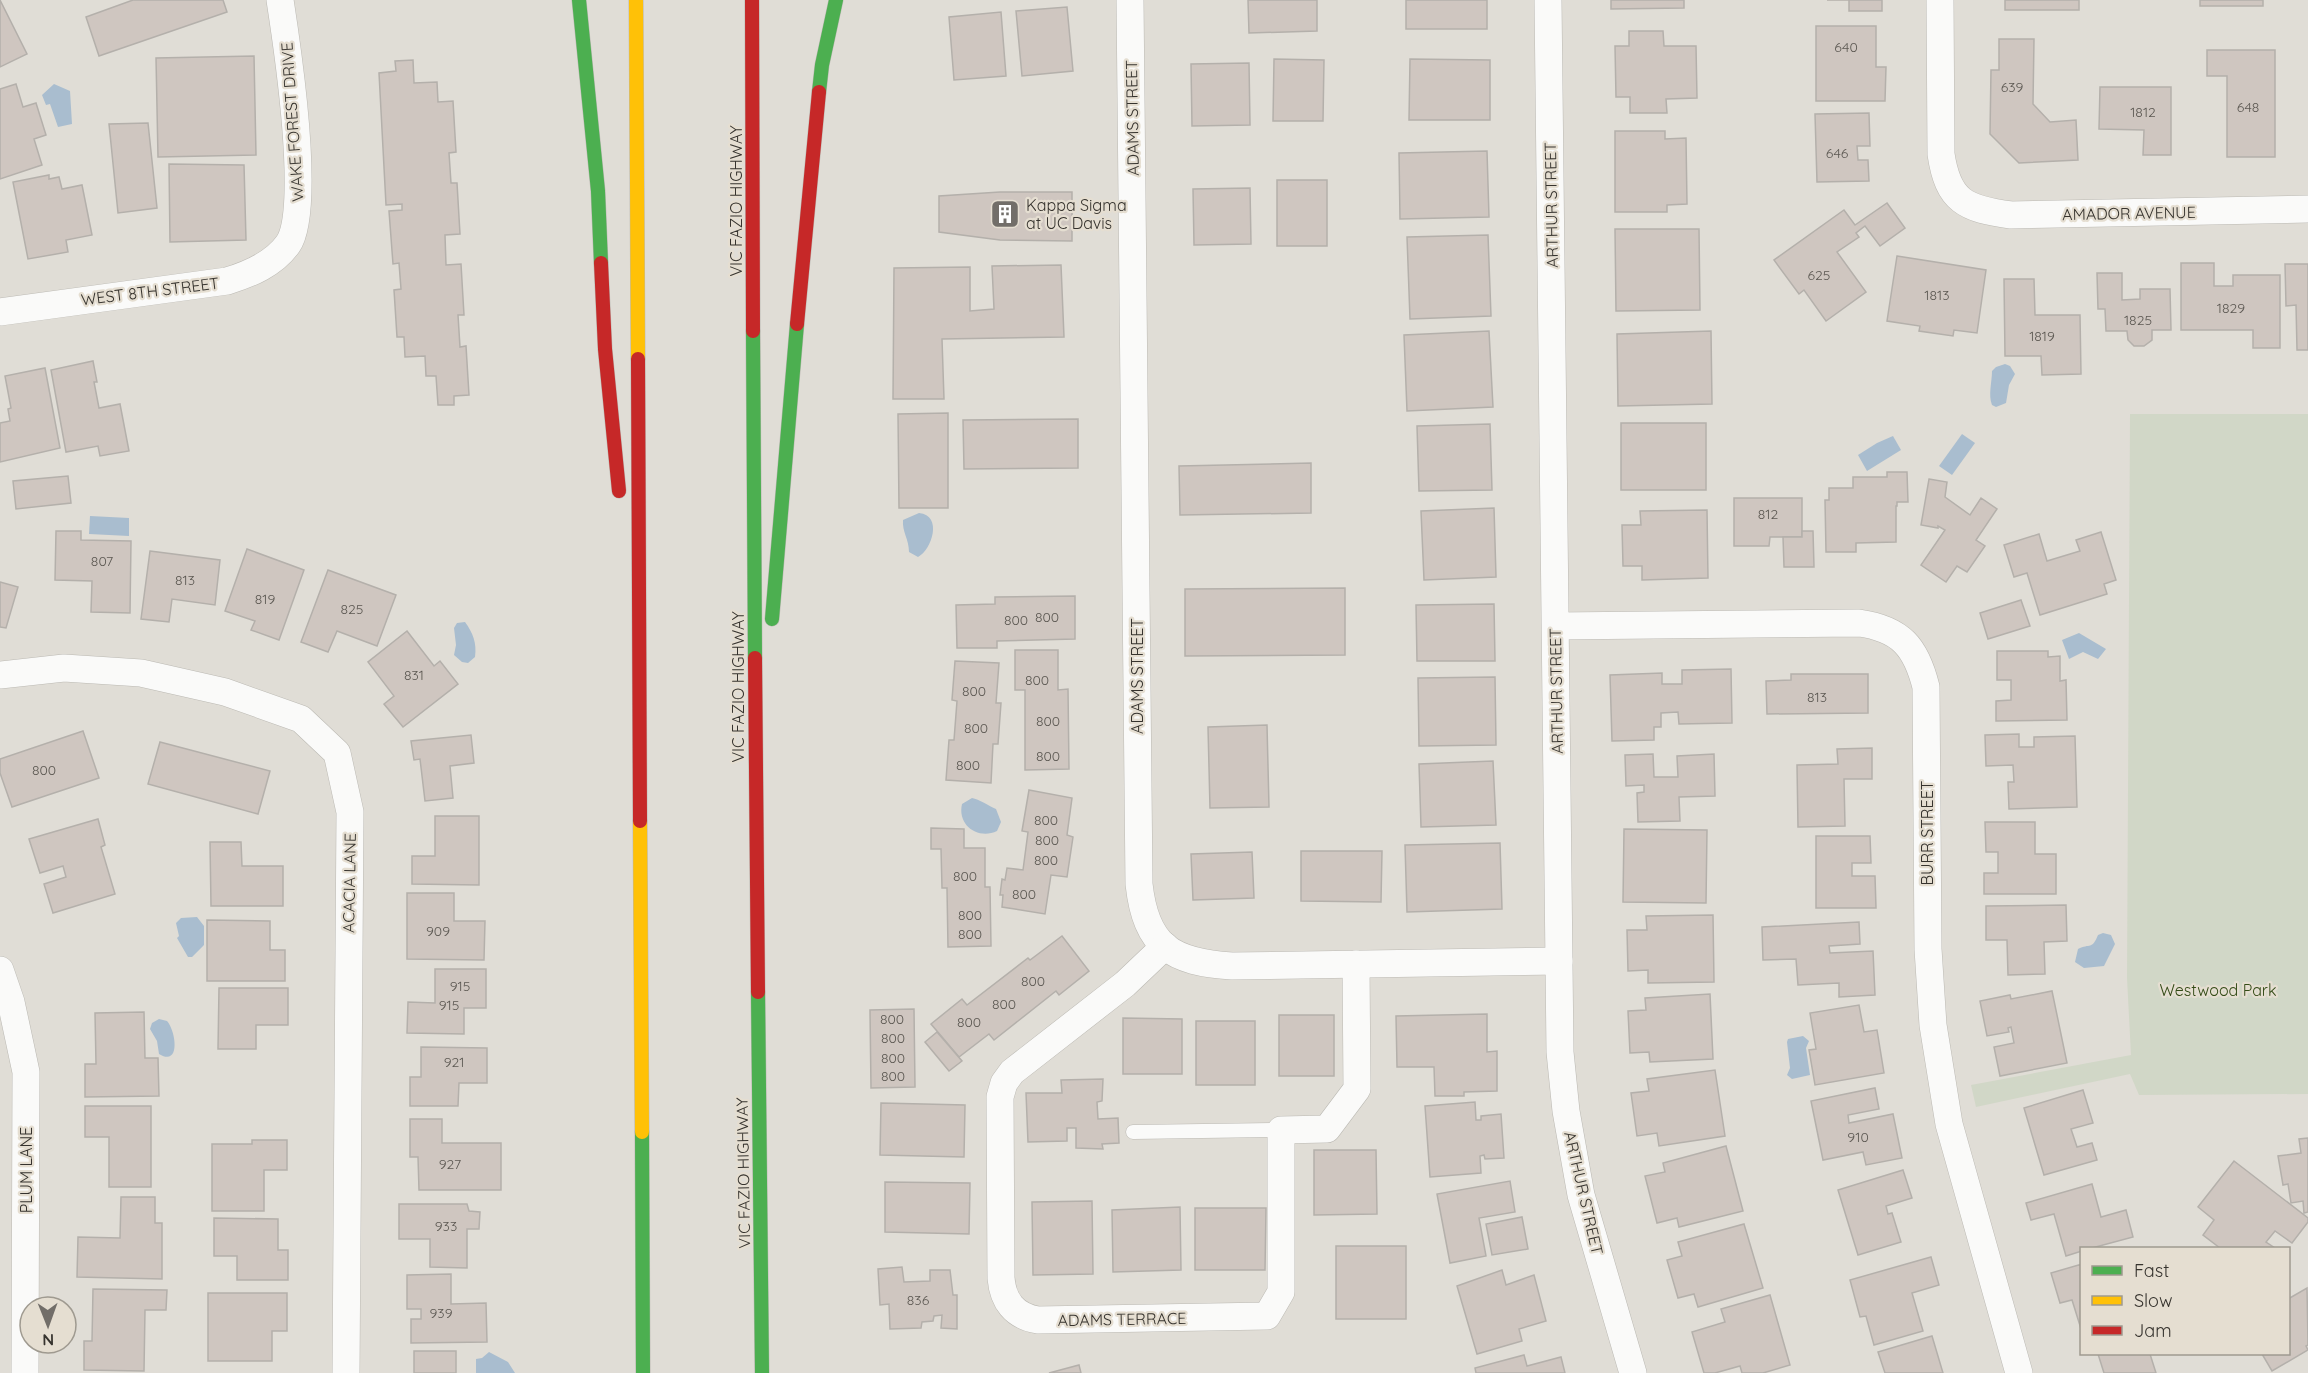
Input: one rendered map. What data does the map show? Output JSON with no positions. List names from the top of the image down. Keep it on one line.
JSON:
{"streets":{"highway":["VIC FAZIO HIGHWAY"],"street":["ADAMS STREET","WAKE FOREST DRIVE","ARTHUR STREET","AMADOR AVENUE","WEST 8TH STREET","BURR STREET","ACACIA LANE","PLUM LANE","ADAMS TERRACE"]},"crossings":[["ADAMS STREET","ARTHUR STREET"],["ADAMS STREET","ADAMS TERRACE"],["WAKE FOREST DRIVE","WEST 8TH STREET"],["ARTHUR STREET","BURR STREET"]],"parks":["Westwood Park"],"places":{"building":["Kappa Sigma at UC Davis"]},"house_numbers":["640","639","648","1812","646","625","1813","1829","1825","1819","812","807","813","819","825","800","800","831","800","800","813","800","800","800","800","800","800","800","800","800","800","800","909","800","800","915","800","915","800","800","800","800","921","800","910","927","933","836","939"],"legend":["Fast","Slow","Jam"],"north":"bottom"}
